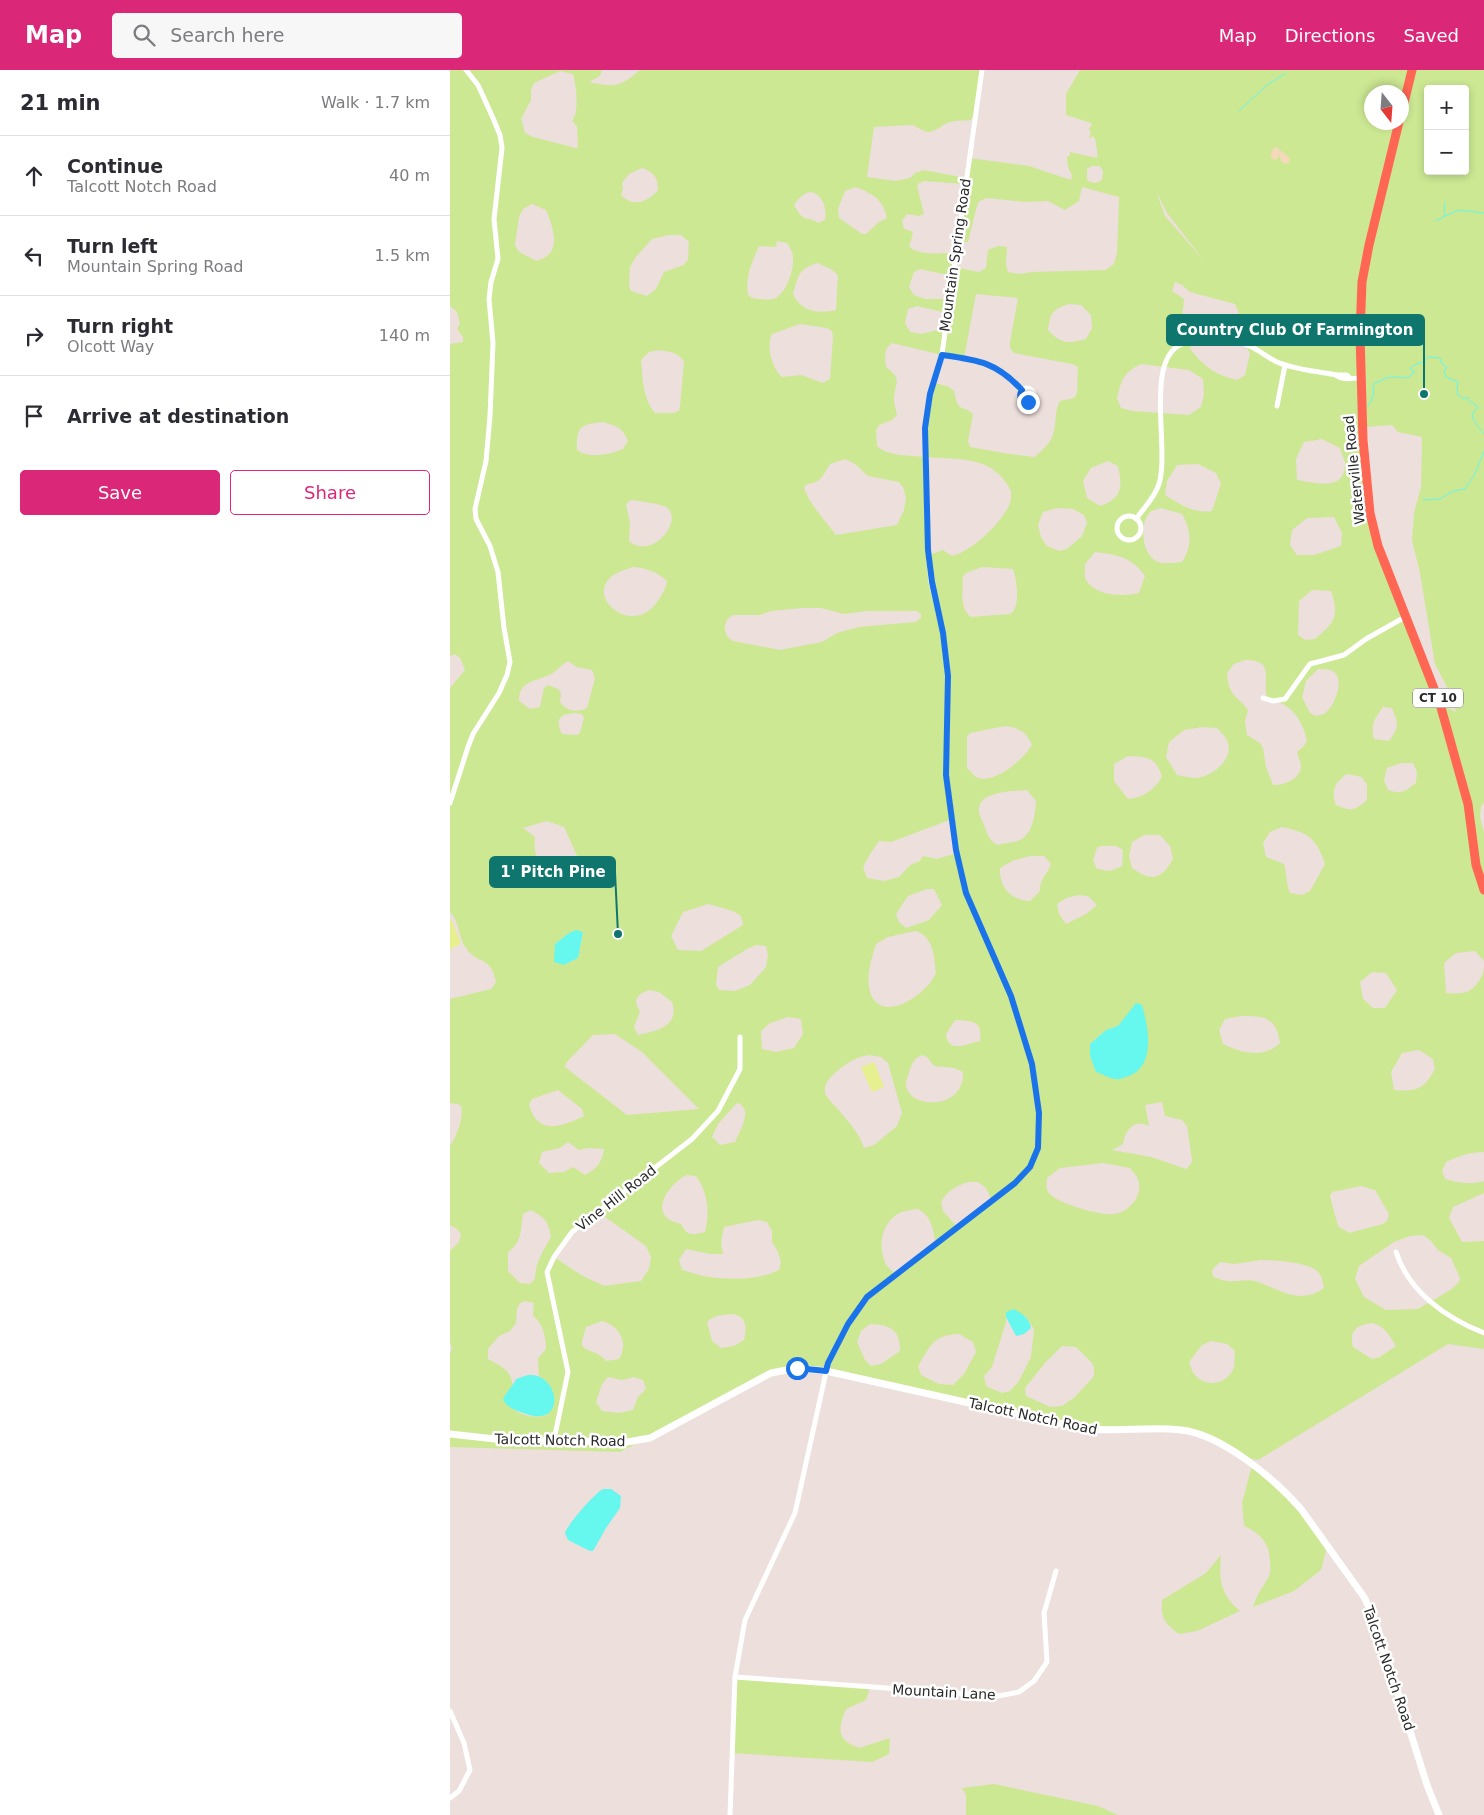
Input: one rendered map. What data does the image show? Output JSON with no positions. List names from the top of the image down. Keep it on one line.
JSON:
{"streets":{"highway":["Waterville Road","CT 10"],"street":["Mountain Spring Road","Vine Hill Road","Talcott Notch Road","Mountain Lane"]},"crossings":[["Mountain Spring Road","Talcott Notch Road"],["Mountain Spring Road","Mountain Lane"],["Vine Hill Road","Talcott Notch Road"]],"places":["Country Club Of Farmington","1' Pitch Pine"],"north":"bottom","page":{"header":"Map","search":"Search here","nav":["Map","Directions","Saved"],"heading":["21 min","Walk · 1.7 km"],"map_buttons":["+","−"],"list":[["Continue","Talcott Notch Road","40 m"],["Turn left","Mountain Spring Road","1.5 km"],["Turn right","Olcott Way","140 m"],"Arrive at destination"],"buttons":["Save","Share"]}}
